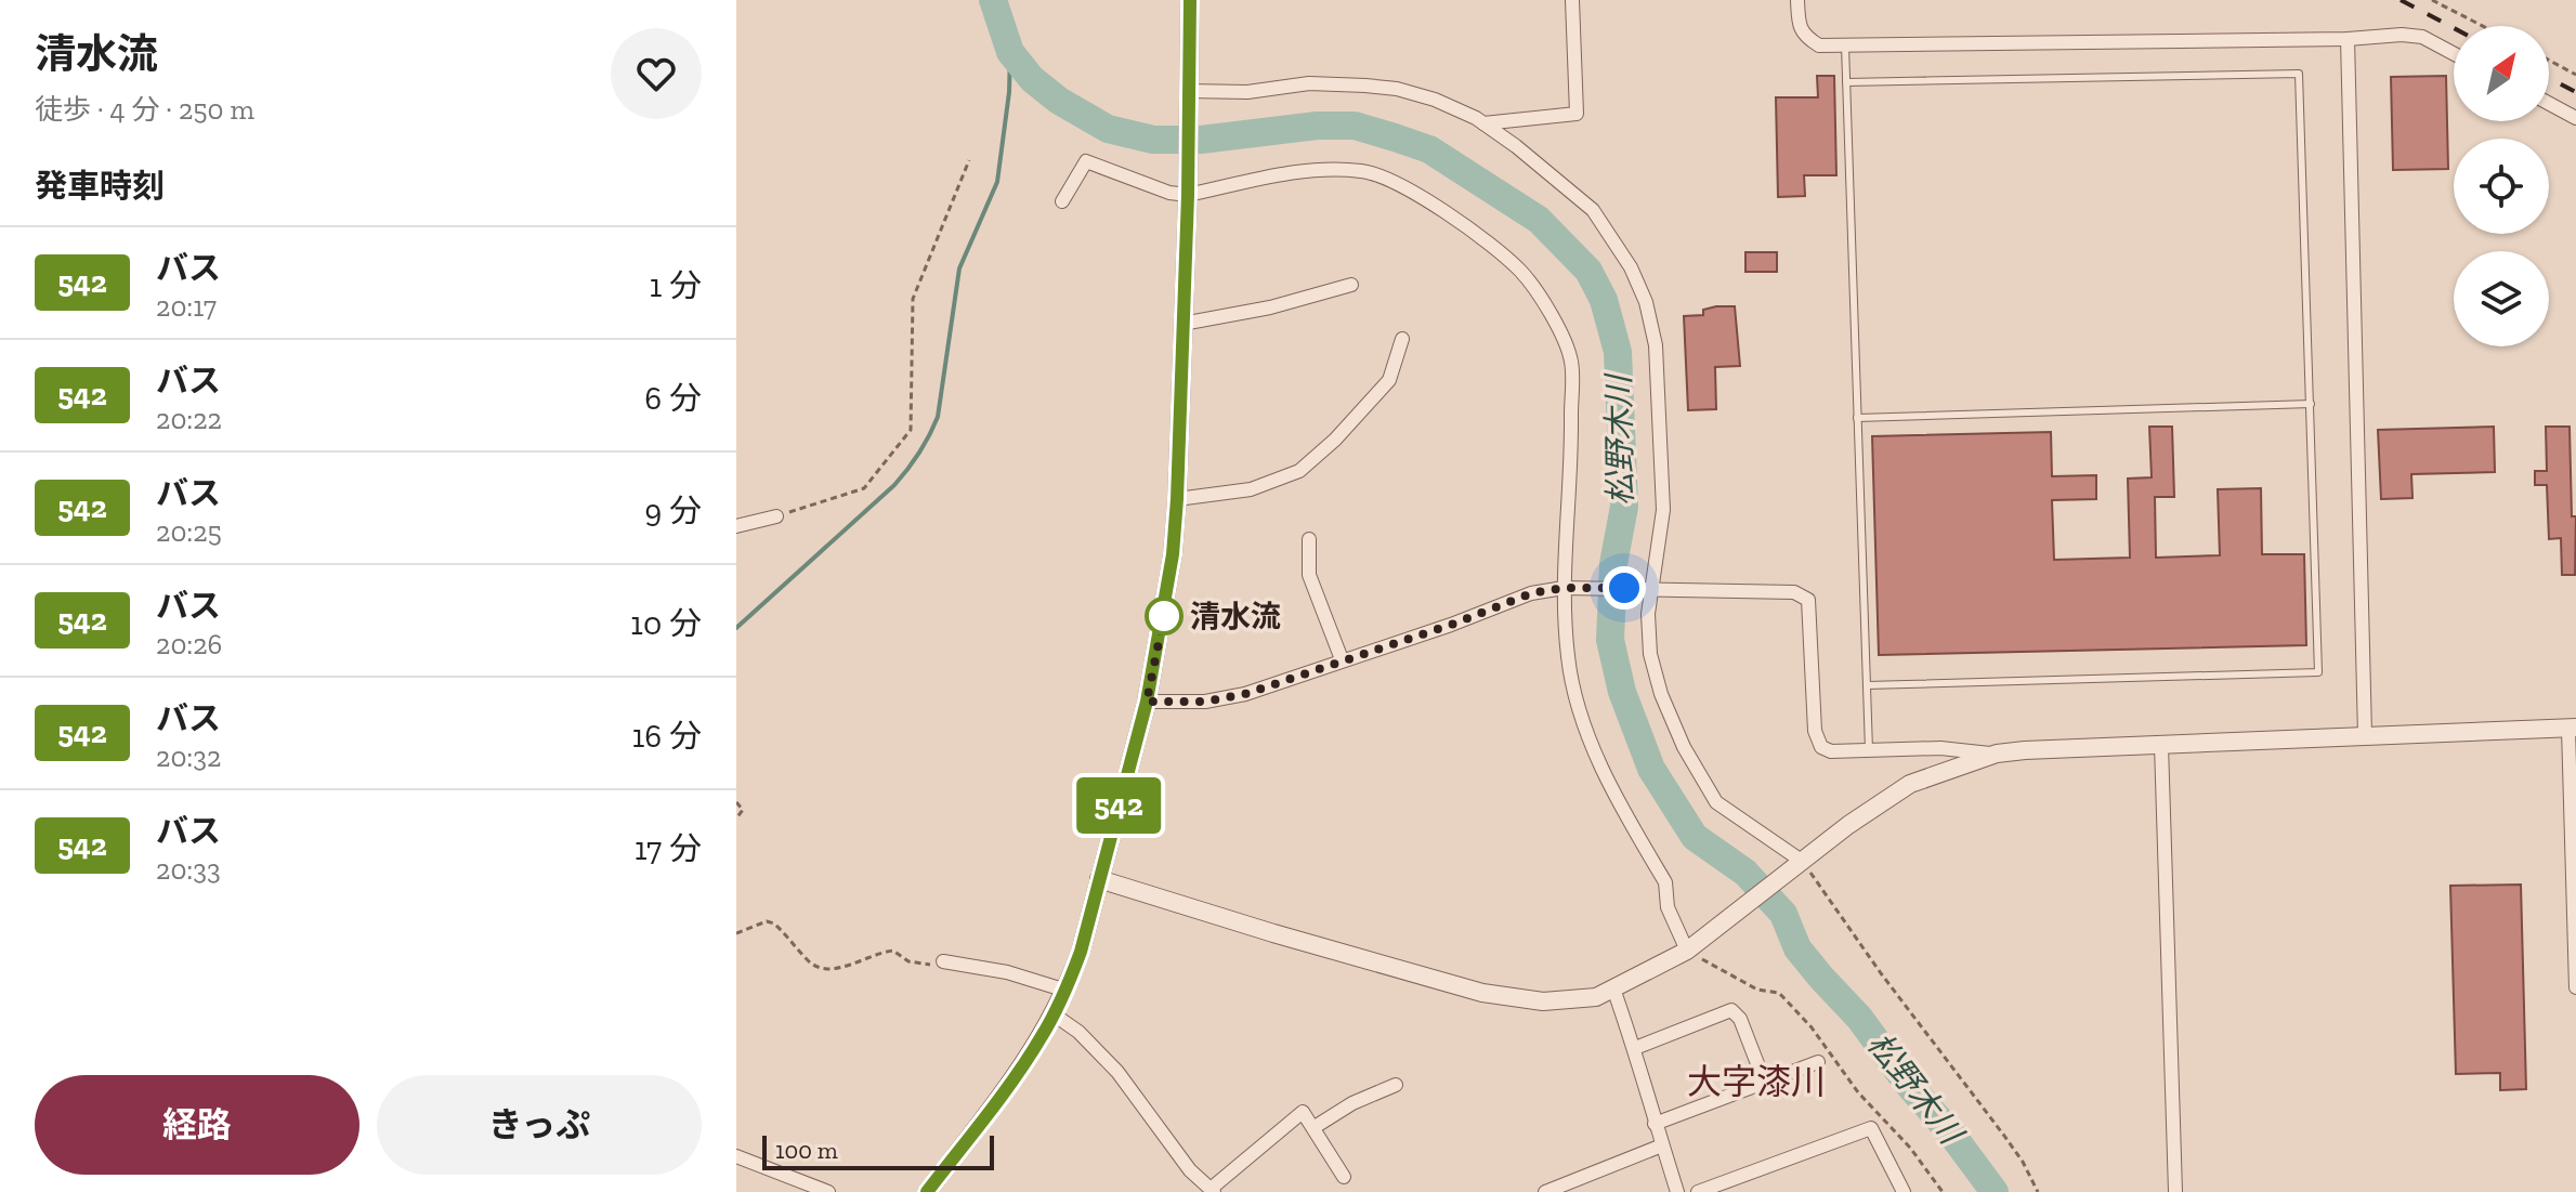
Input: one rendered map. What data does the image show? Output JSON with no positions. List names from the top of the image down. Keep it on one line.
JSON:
{"districts":["大字漆川"],"water":["松野木川"],"places":["清水流"],"lines":["bus line 542"],"scale_bar":"100 m","north":"top right","page":{"heading":[["清水流","徒歩 · 4 分 · 250 m"],"発車時刻"],"on_map":"542","list":[{"mark":"542","name":"バス","note":"20:17","value":"1 分"},{"mark":"542","name":"バス","note":"20:22","value":"6 分"},{"mark":"542","name":"バス","note":"20:25","value":"9 分"},{"mark":"542","name":"バス","note":"20:26","value":"10 分"},{"mark":"542","name":"バス","note":"20:32","value":"16 分"},{"mark":"542","name":"バス","note":"20:33","value":"17 分"}],"buttons":["経路","きっぷ"],"scale":"100 m"}}
